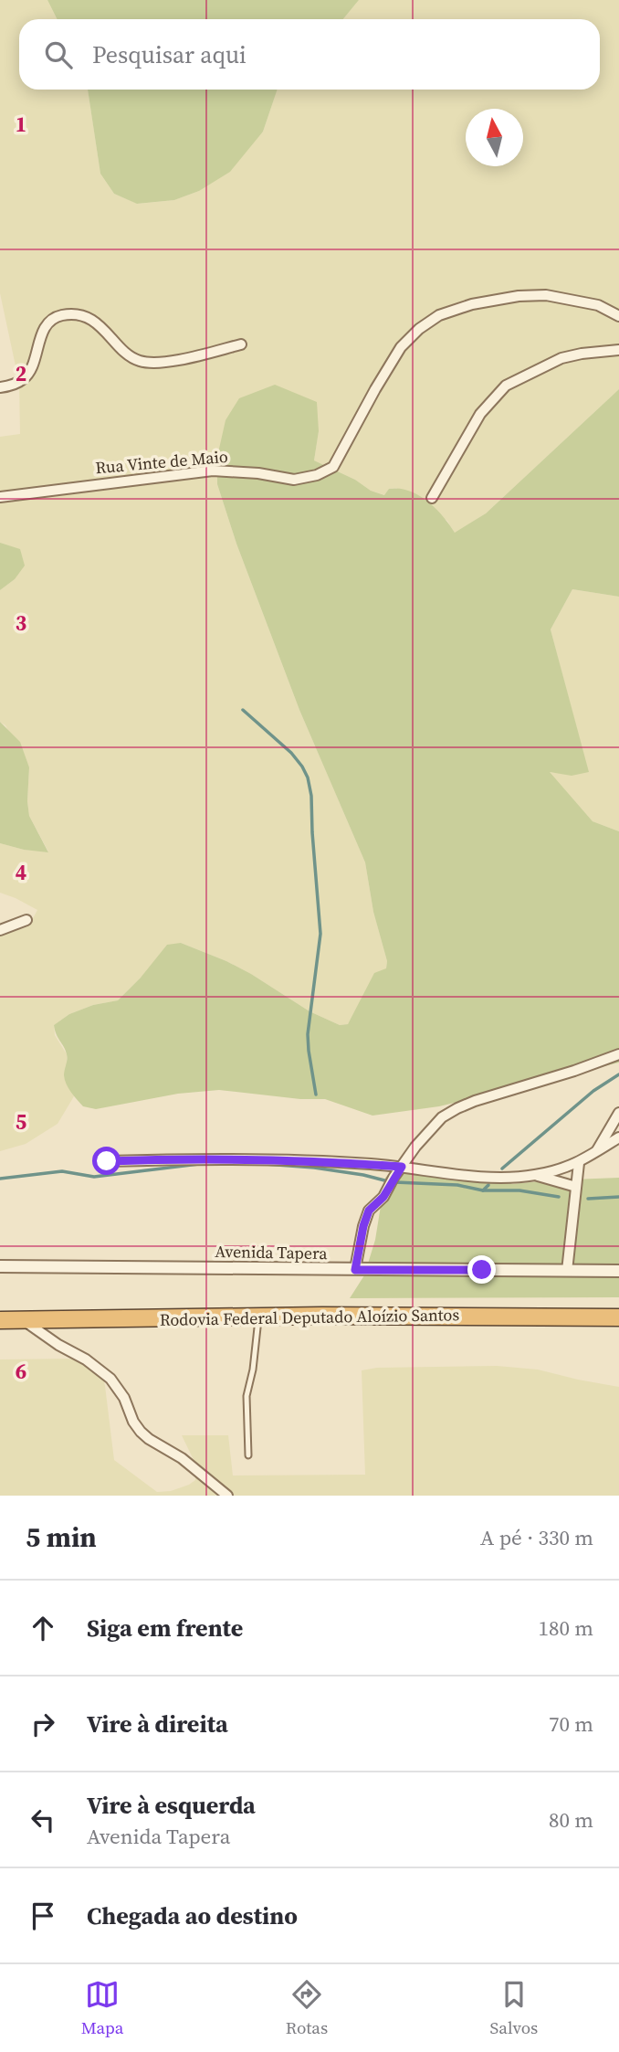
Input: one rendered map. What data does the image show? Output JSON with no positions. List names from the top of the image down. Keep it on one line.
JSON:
{"streets":{"highway":["Rodovia Federal Deputado Aloízio Santos"],"street":["Rua Vinte de Maio","Avenida Tapera"]},"north":"top","page":{"search":"Pesquisar aqui","heading":["5 min","A pé · 330 m"],"list":[["Siga em frente","180 m"],["Vire à direita","70 m"],["Vire à esquerda","Avenida Tapera","80 m"],"Chegada ao destino"],"nav":["Mapa","Rotas","Salvos"]},"grid":{"rows":["1","2","3","4","5","6"]}}
